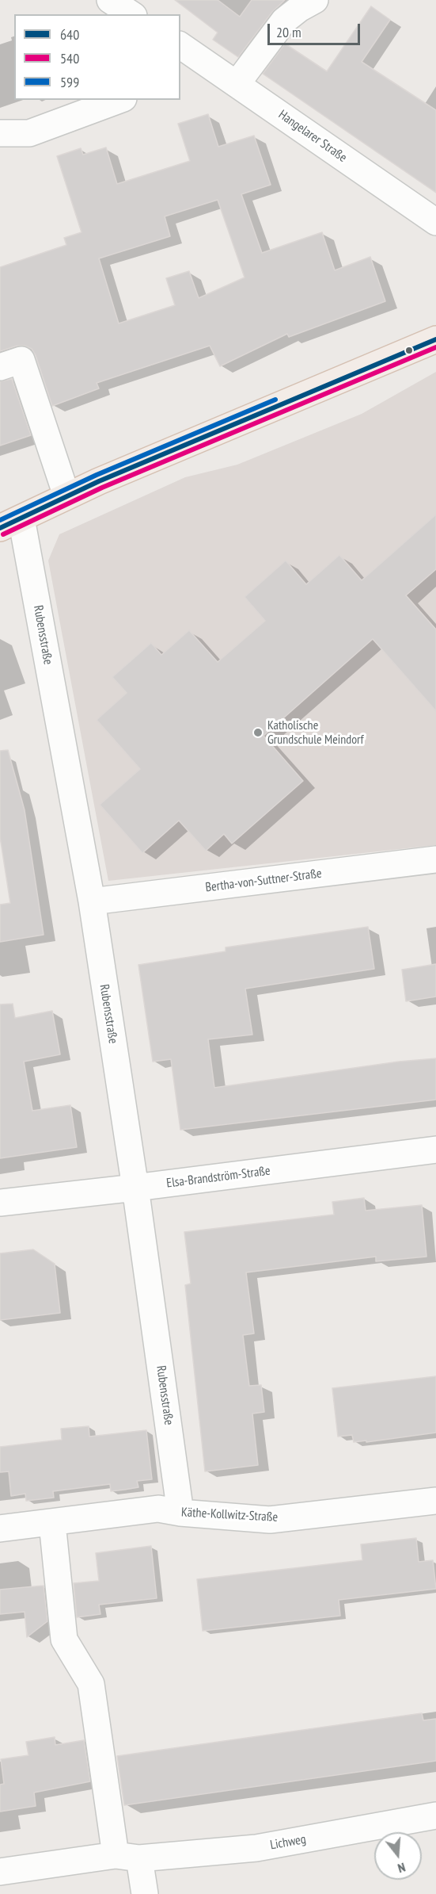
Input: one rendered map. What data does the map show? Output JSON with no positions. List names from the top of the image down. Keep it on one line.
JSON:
{"streets":{"street":["Hangelarer Straße","Rubensstraße","Bertha-von-Suttner-Straße","Elsa-Brandström-Straße","Käthe-Kollwitz-Straße","Lichweg"]},"crossings":[["Rubensstraße","Bertha-von-Suttner-Straße"],["Rubensstraße","Elsa-Brandström-Straße"],["Rubensstraße","Käthe-Kollwitz-Straße"]],"places":["Katholische Grundschule Meindorf"],"lines":["transit line 640","transit line 540","transit line 599"],"legend":["640","540","599"],"scale_bar":"20 m","north":"bottom"}
